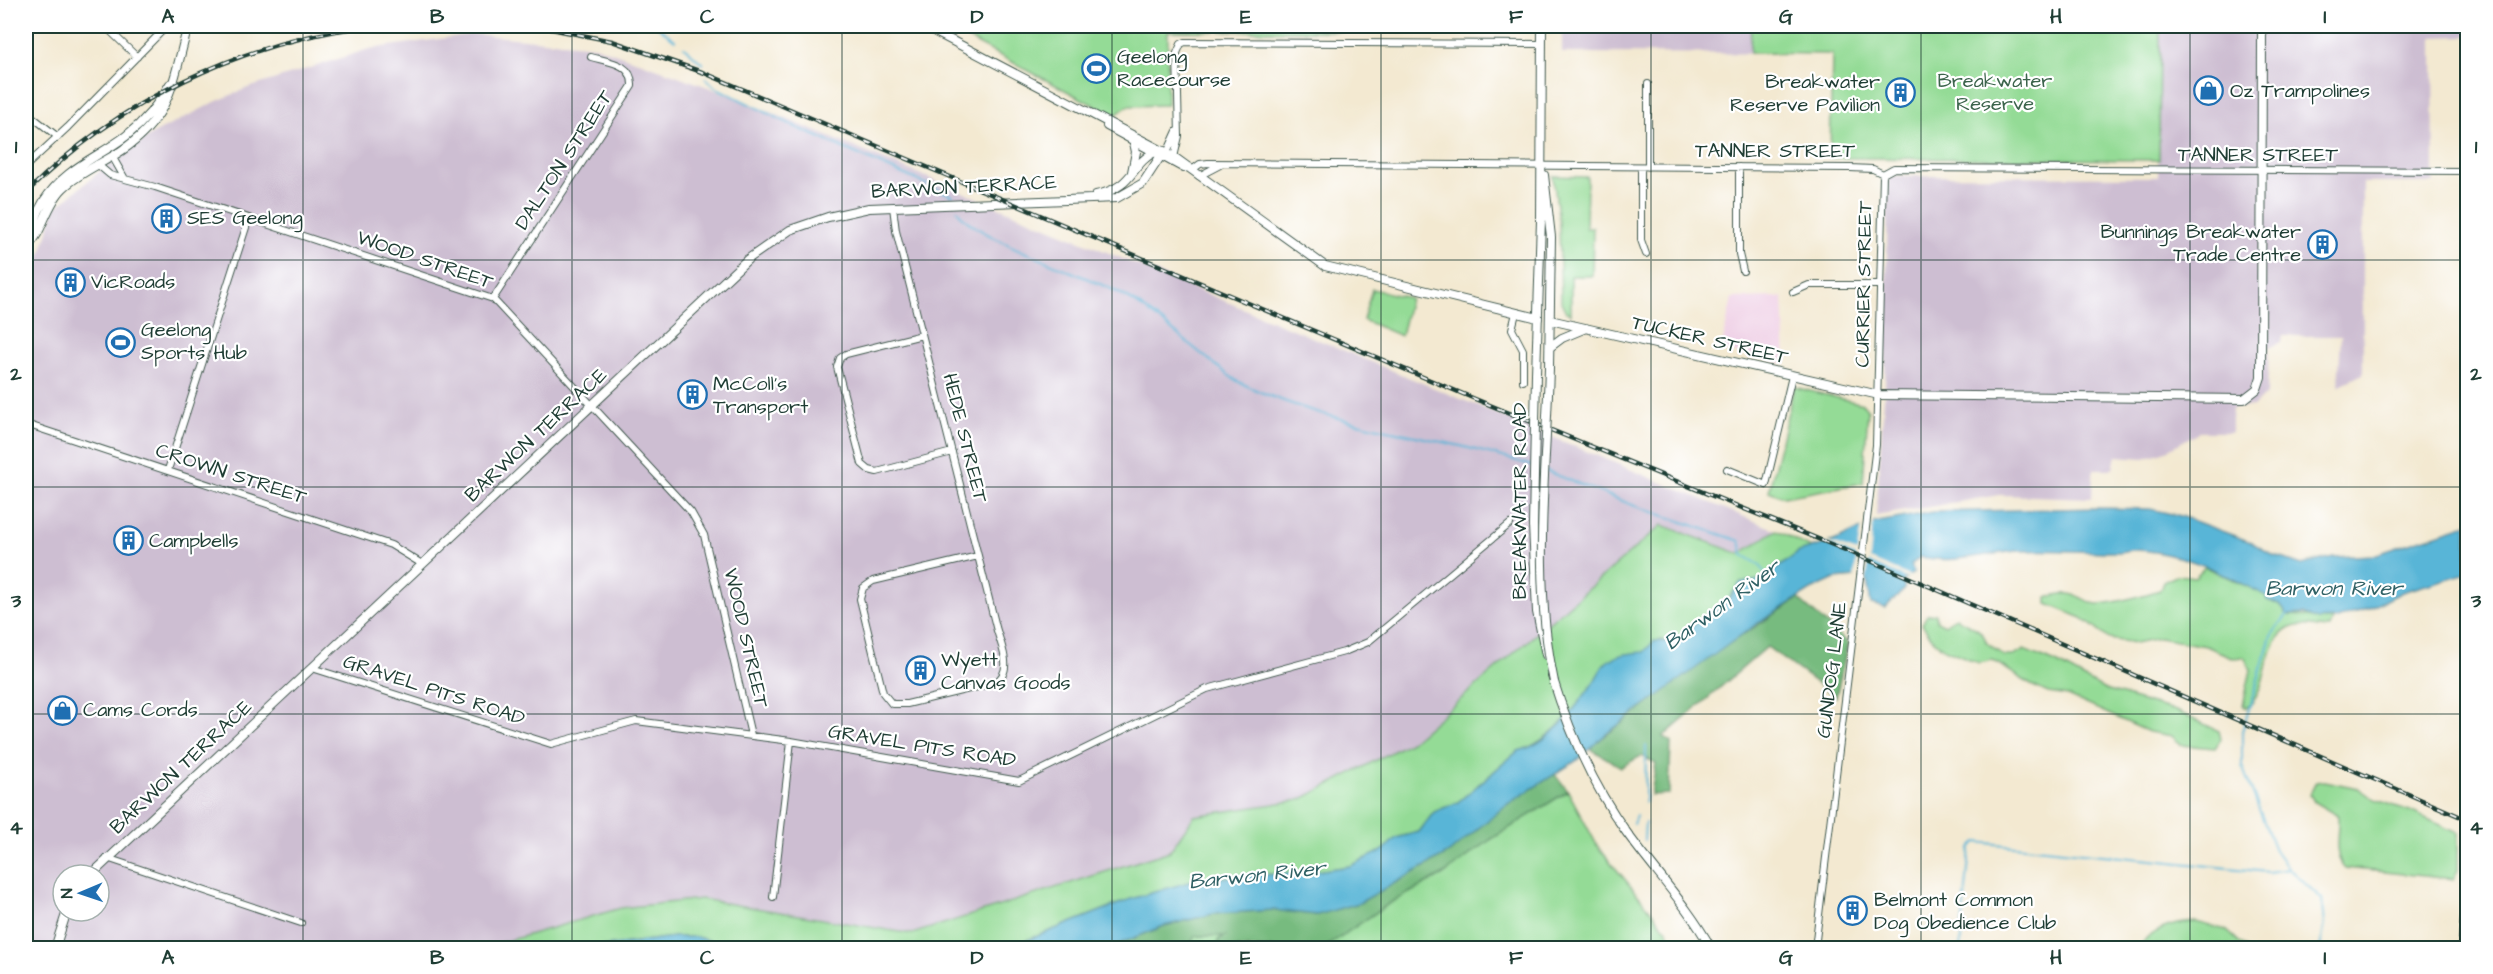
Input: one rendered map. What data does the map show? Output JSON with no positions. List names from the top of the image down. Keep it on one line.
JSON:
{"streets":{"main road":["TUCKER STREET","BREAKWATER ROAD"],"street":["TANNER STREET","DALTON STREET","BARWON TERRACE","WOOD STREET","CURRIER STREET","HEDE STREET","CROWN STREET","GUNDOG LANE","GRAVEL PITS ROAD"]},"crossings":[["TANNER STREET","CURRIER STREET"],["TANNER STREET","TUCKER STREET"],["TANNER STREET","BREAKWATER ROAD"],["DALTON STREET","WOOD STREET"],["BARWON TERRACE","WOOD STREET"],["BARWON TERRACE","TUCKER STREET"],["BARWON TERRACE","HEDE STREET"],["BARWON TERRACE","CROWN STREET"],["BARWON TERRACE","GRAVEL PITS ROAD"],["WOOD STREET","GRAVEL PITS ROAD"],["CURRIER STREET","TUCKER STREET"],["CURRIER STREET","GUNDOG LANE"],["TUCKER STREET","BREAKWATER ROAD"],["TUCKER STREET","GUNDOG LANE"]],"water":["Barwon River"],"parks":["Breakwater Reserve"],"places":{"sports":["Geelong Racecourse","Geelong Sports Hub"],"shop":["Oz Trampolines","Cams Cords"],"building":["Breakwater Reserve Pavilion","SES Geelong","Bunnings Breakwater Trade Centre","VicRoads","McColl's Transport","Campbells","Wyett Canvas Goods","Belmont Common Dog Obedience Club"]},"north":"left","grid":{"columns":["A","B","C","D","E","F","G","H","I"],"rows":["1","2","3","4"]}}
